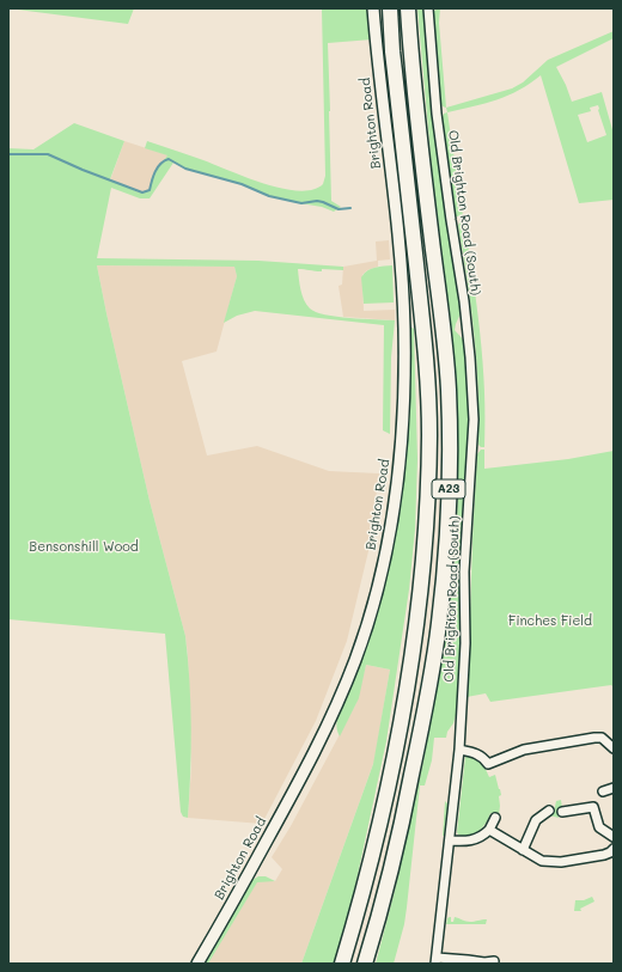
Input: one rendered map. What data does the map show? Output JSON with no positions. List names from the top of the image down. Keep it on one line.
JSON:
{"streets":{"highway":["A23"],"street":["Brighton Road","Old Brighton Road (South)"]},"parks":["Bensonshill Wood","Finches Field"]}
